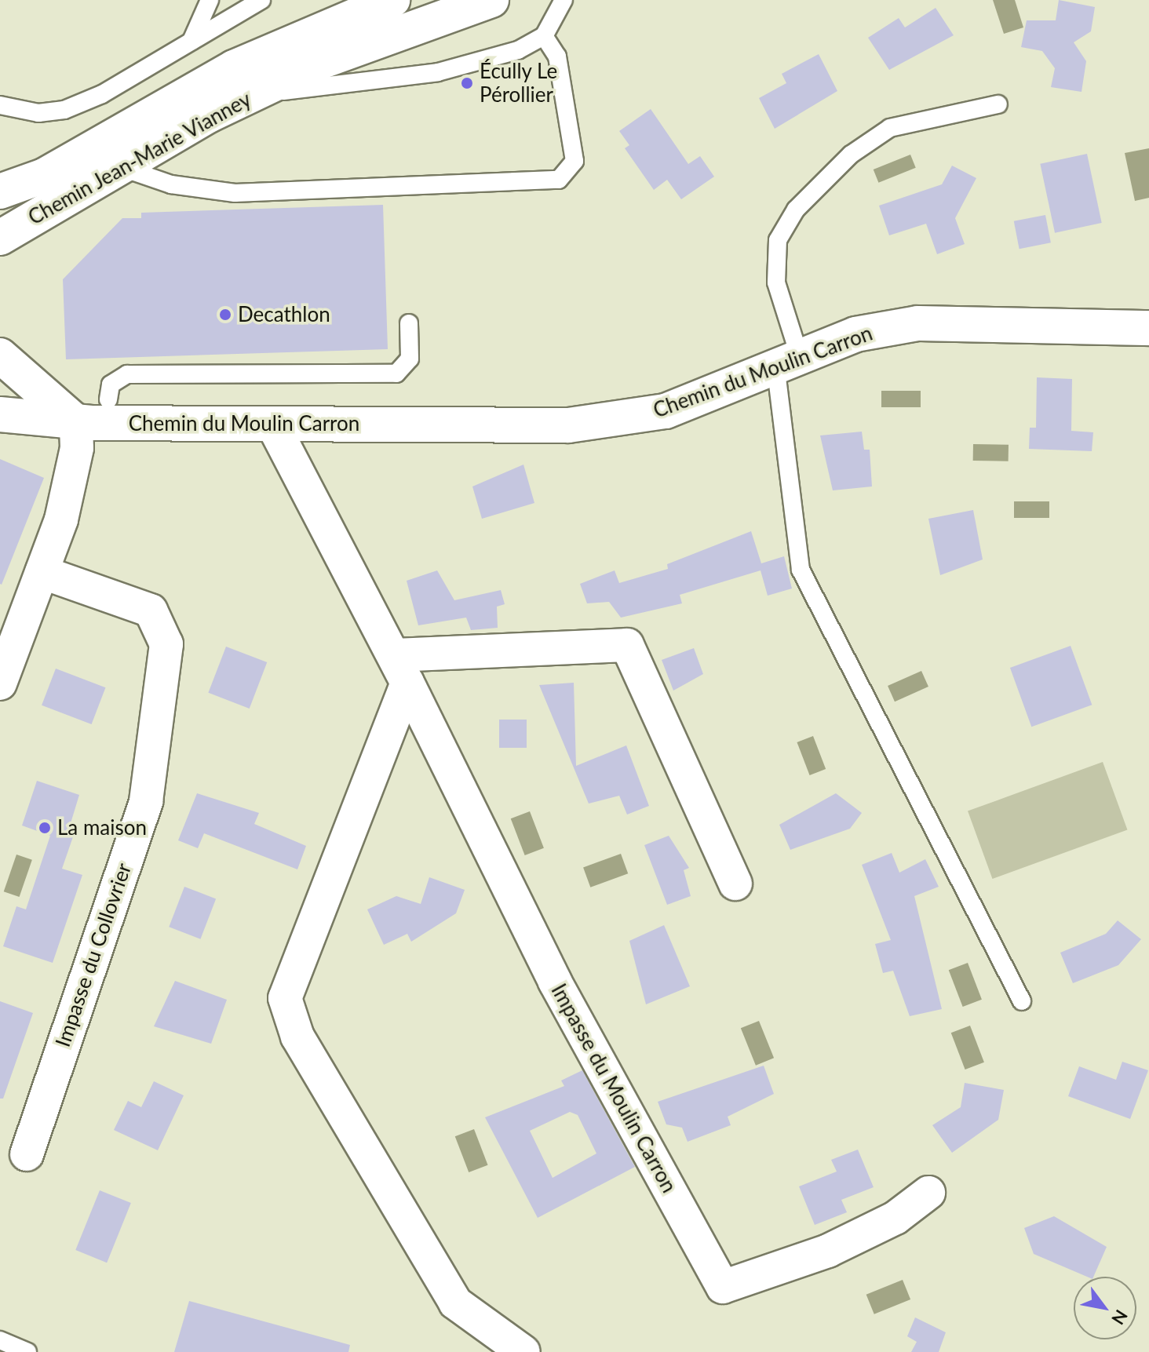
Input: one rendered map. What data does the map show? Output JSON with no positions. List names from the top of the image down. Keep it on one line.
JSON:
{"streets":{"street":["Chemin Jean-Marie Vianney","Chemin du Moulin Carron","Impasse du Collovrier","Impasse du Moulin Carron"]},"crossings":[["Chemin du Moulin Carron","Impasse du Moulin Carron"]],"places":["Écully Le Pérollier","Decathlon","La maison"],"north":"bottom right"}
